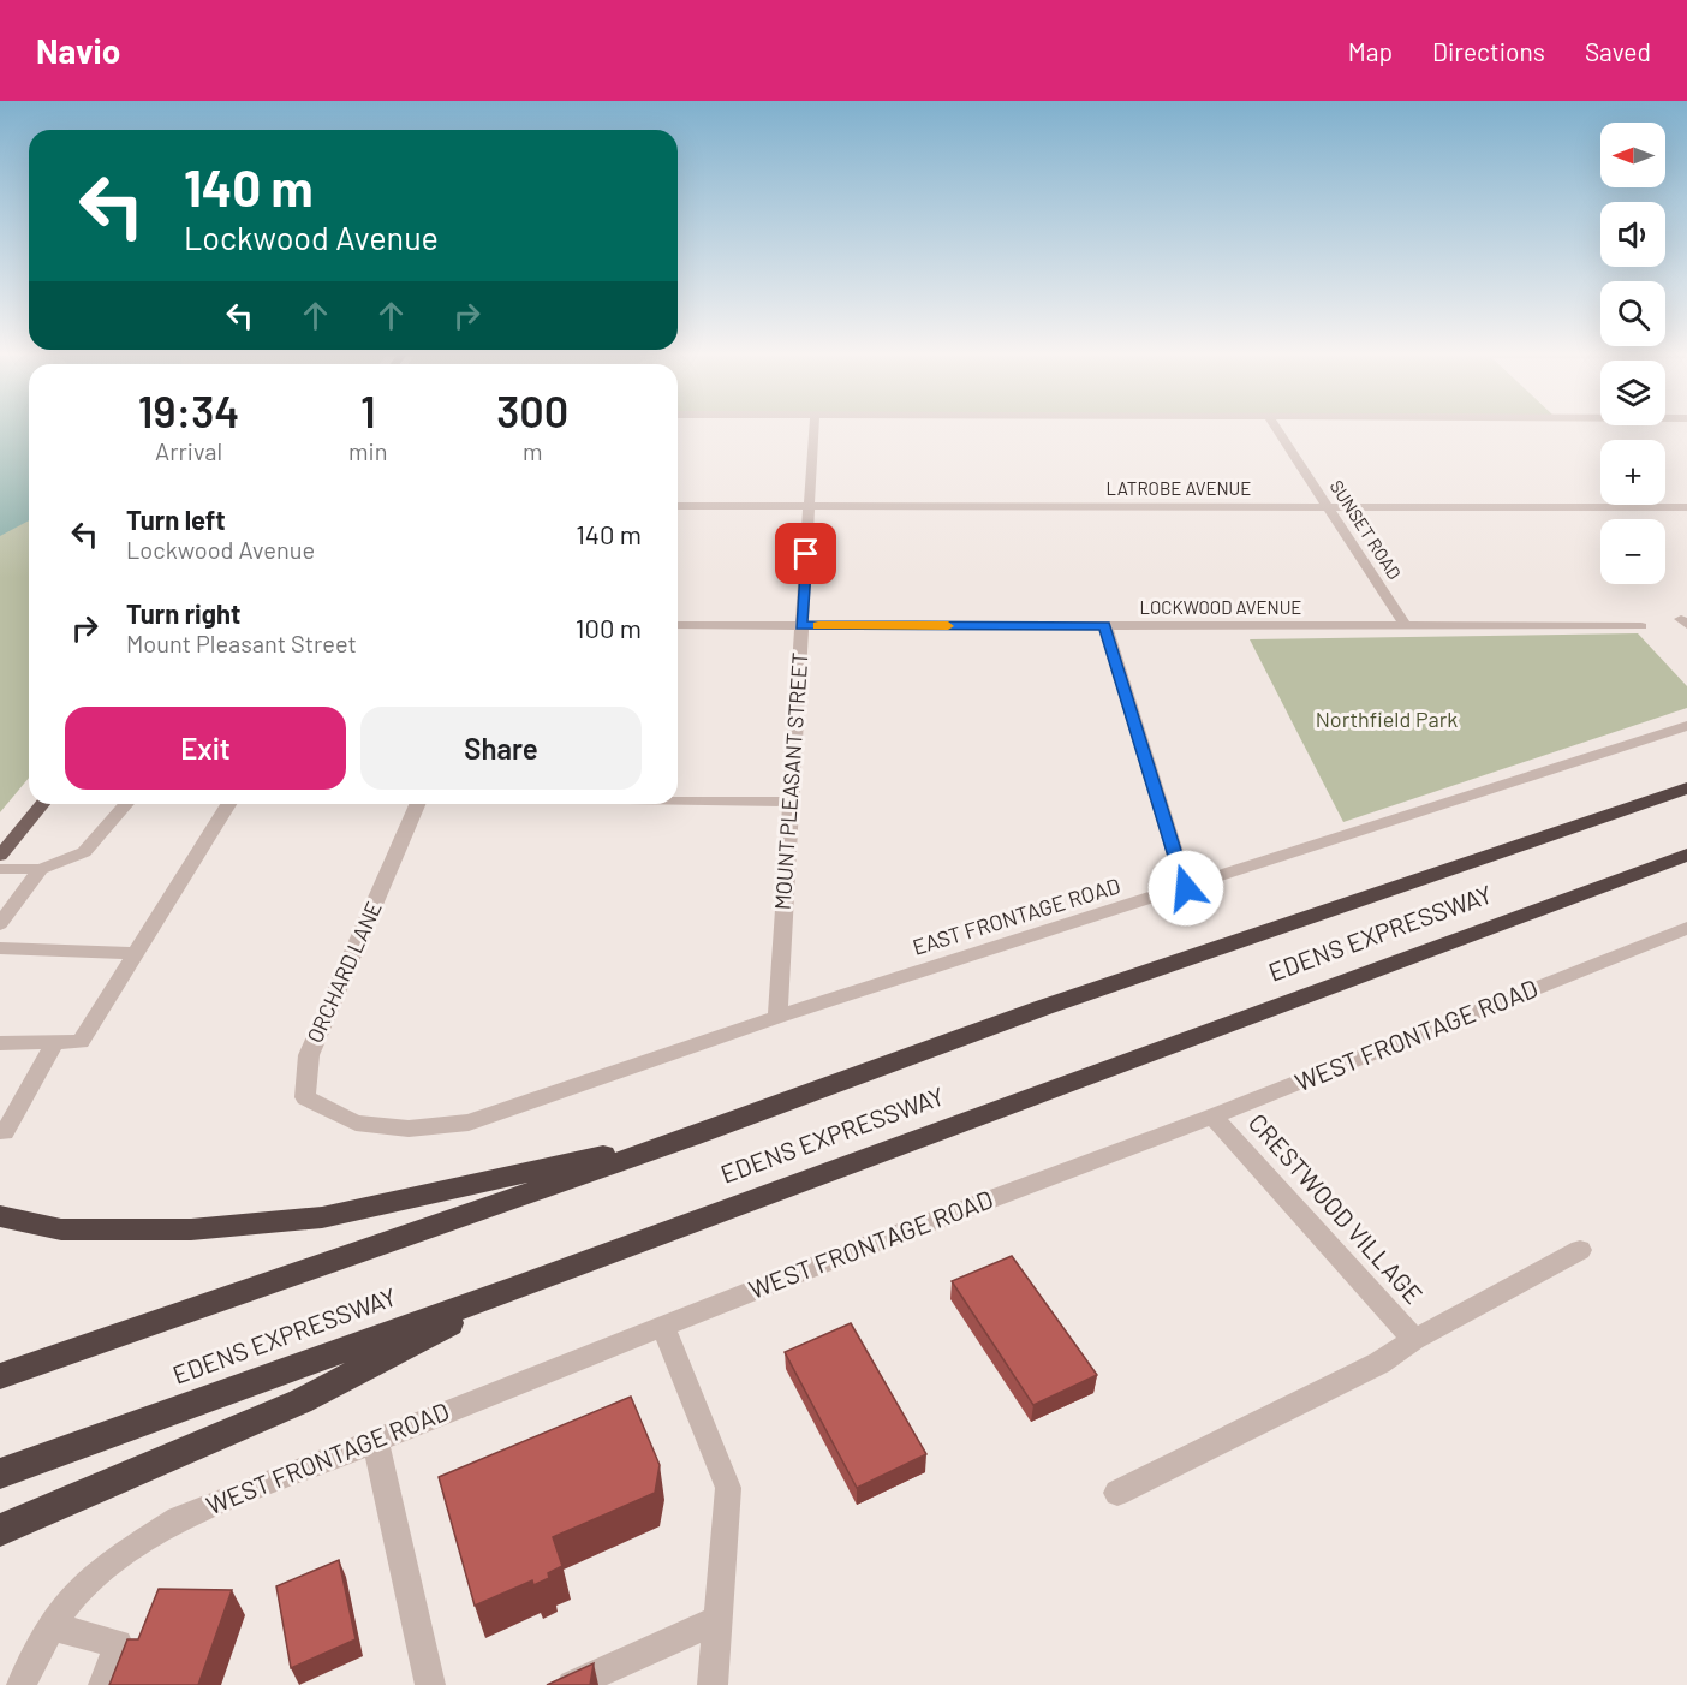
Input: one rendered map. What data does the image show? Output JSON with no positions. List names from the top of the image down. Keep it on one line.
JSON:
{"streets":{"highway":["EDENS EXPRESSWAY"],"street":["LATROBE AVENUE","SUNSET ROAD","LOCKWOOD AVENUE","MOUNT PLEASANT STREET","EAST FRONTAGE ROAD","ORCHARD LANE","WEST FRONTAGE ROAD","CRESTWOOD VILLAGE"]},"crossings":[["LATROBE AVENUE","SUNSET ROAD"],["LATROBE AVENUE","MOUNT PLEASANT STREET"],["SUNSET ROAD","LOCKWOOD AVENUE"],["LOCKWOOD AVENUE","MOUNT PLEASANT STREET"],["MOUNT PLEASANT STREET","EAST FRONTAGE ROAD"],["EAST FRONTAGE ROAD","ORCHARD LANE"],["WEST FRONTAGE ROAD","CRESTWOOD VILLAGE"]],"parks":["Northfield Park"],"north":"left","page":{"header":"Navio","nav":["Map","Directions","Saved"],"map_buttons":["+","−"],"turn":["140 m","Lockwood Avenue"],"eta":["19:34","Arrival","1","min","300","m"],"list":[{"name":"Turn left","note":"Lockwood Avenue","value":"140 m"},{"name":"Turn right","note":"Mount Pleasant Street","value":"100 m"}],"buttons":["Exit","Share"]}}
